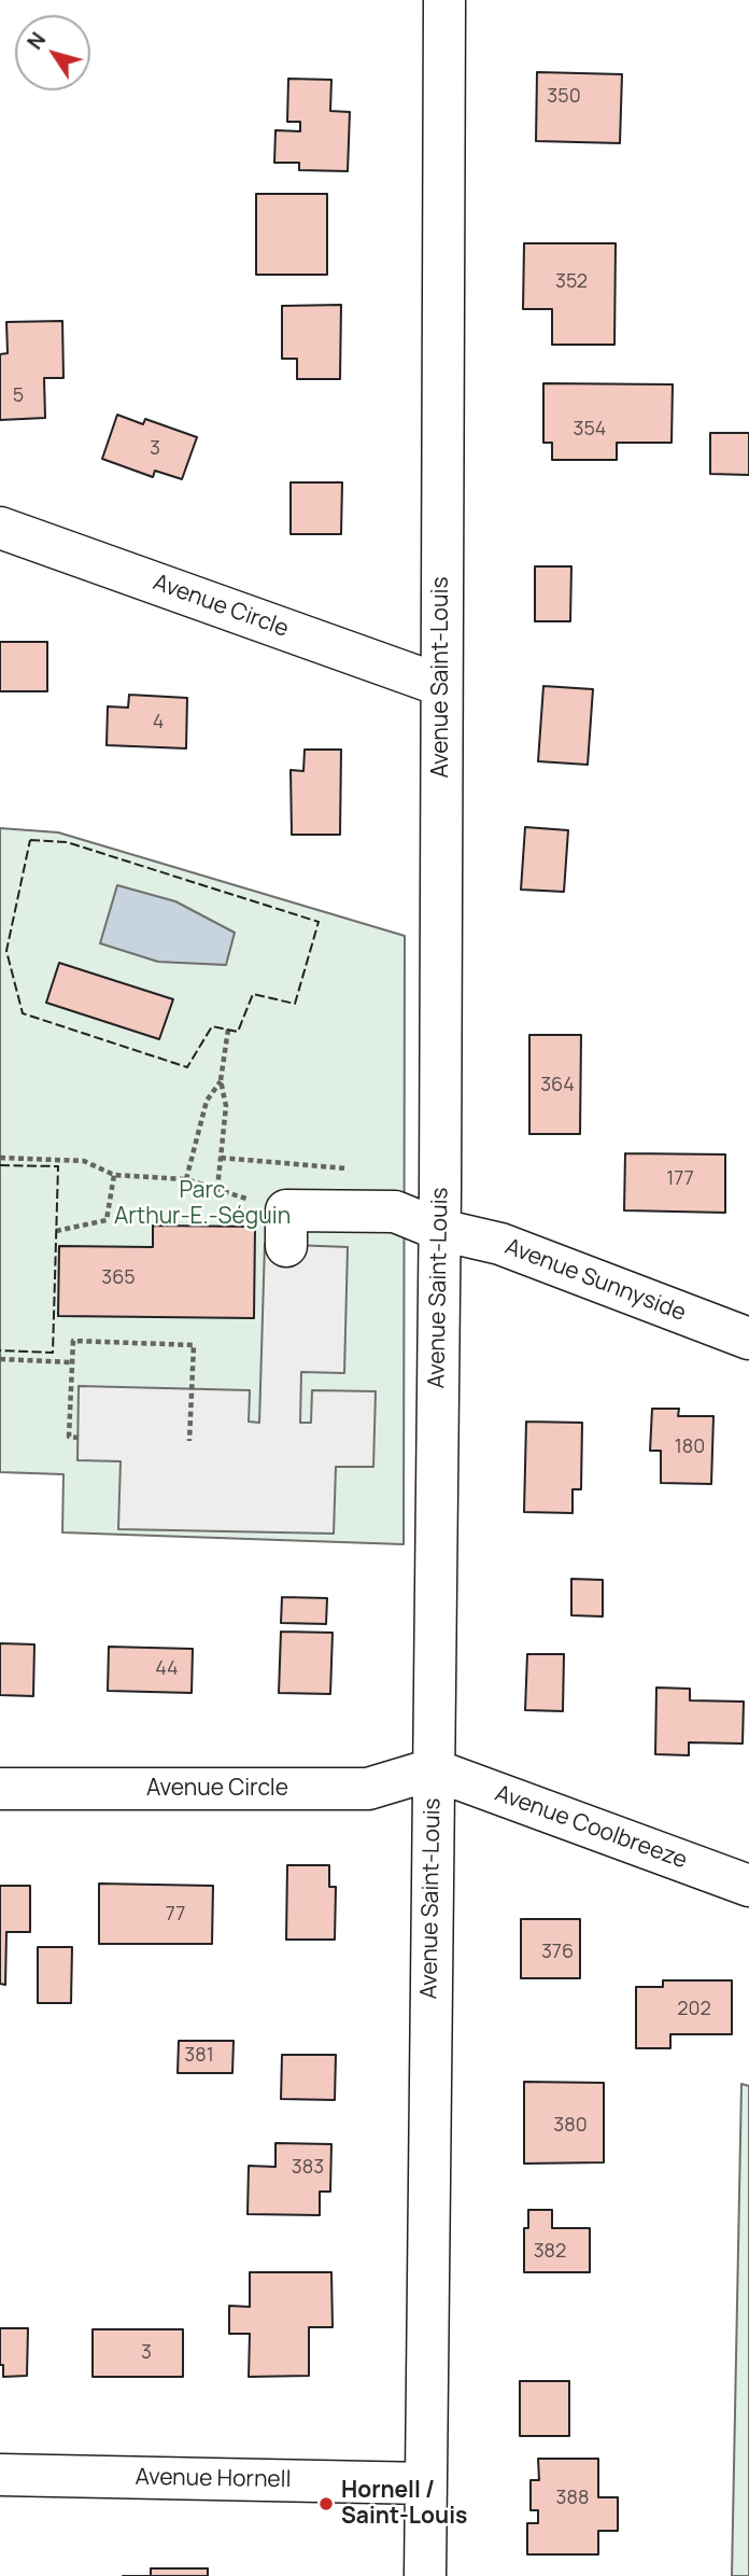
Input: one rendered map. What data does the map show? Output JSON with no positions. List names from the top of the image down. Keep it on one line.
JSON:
{"streets":{"street":["Avenue Circle","Avenue Saint-Louis","Avenue Sunnyside","Avenue Coolbreeze","Avenue Hornell"]},"crossings":[["Avenue Circle","Avenue Saint-Louis"],["Avenue Circle","Avenue Coolbreeze"],["Avenue Saint-Louis","Avenue Sunnyside"],["Avenue Saint-Louis","Avenue Coolbreeze"],["Avenue Saint-Louis","Avenue Hornell"]],"parks":["Parc Arthur-E.-Séguin"],"places":["Hornell / Saint-Louis"],"house_numbers":["350","352","5","354","3","4","364","177","365","180","44","77","376","202","381","380","383","382","3","388"],"north":"top left"}
